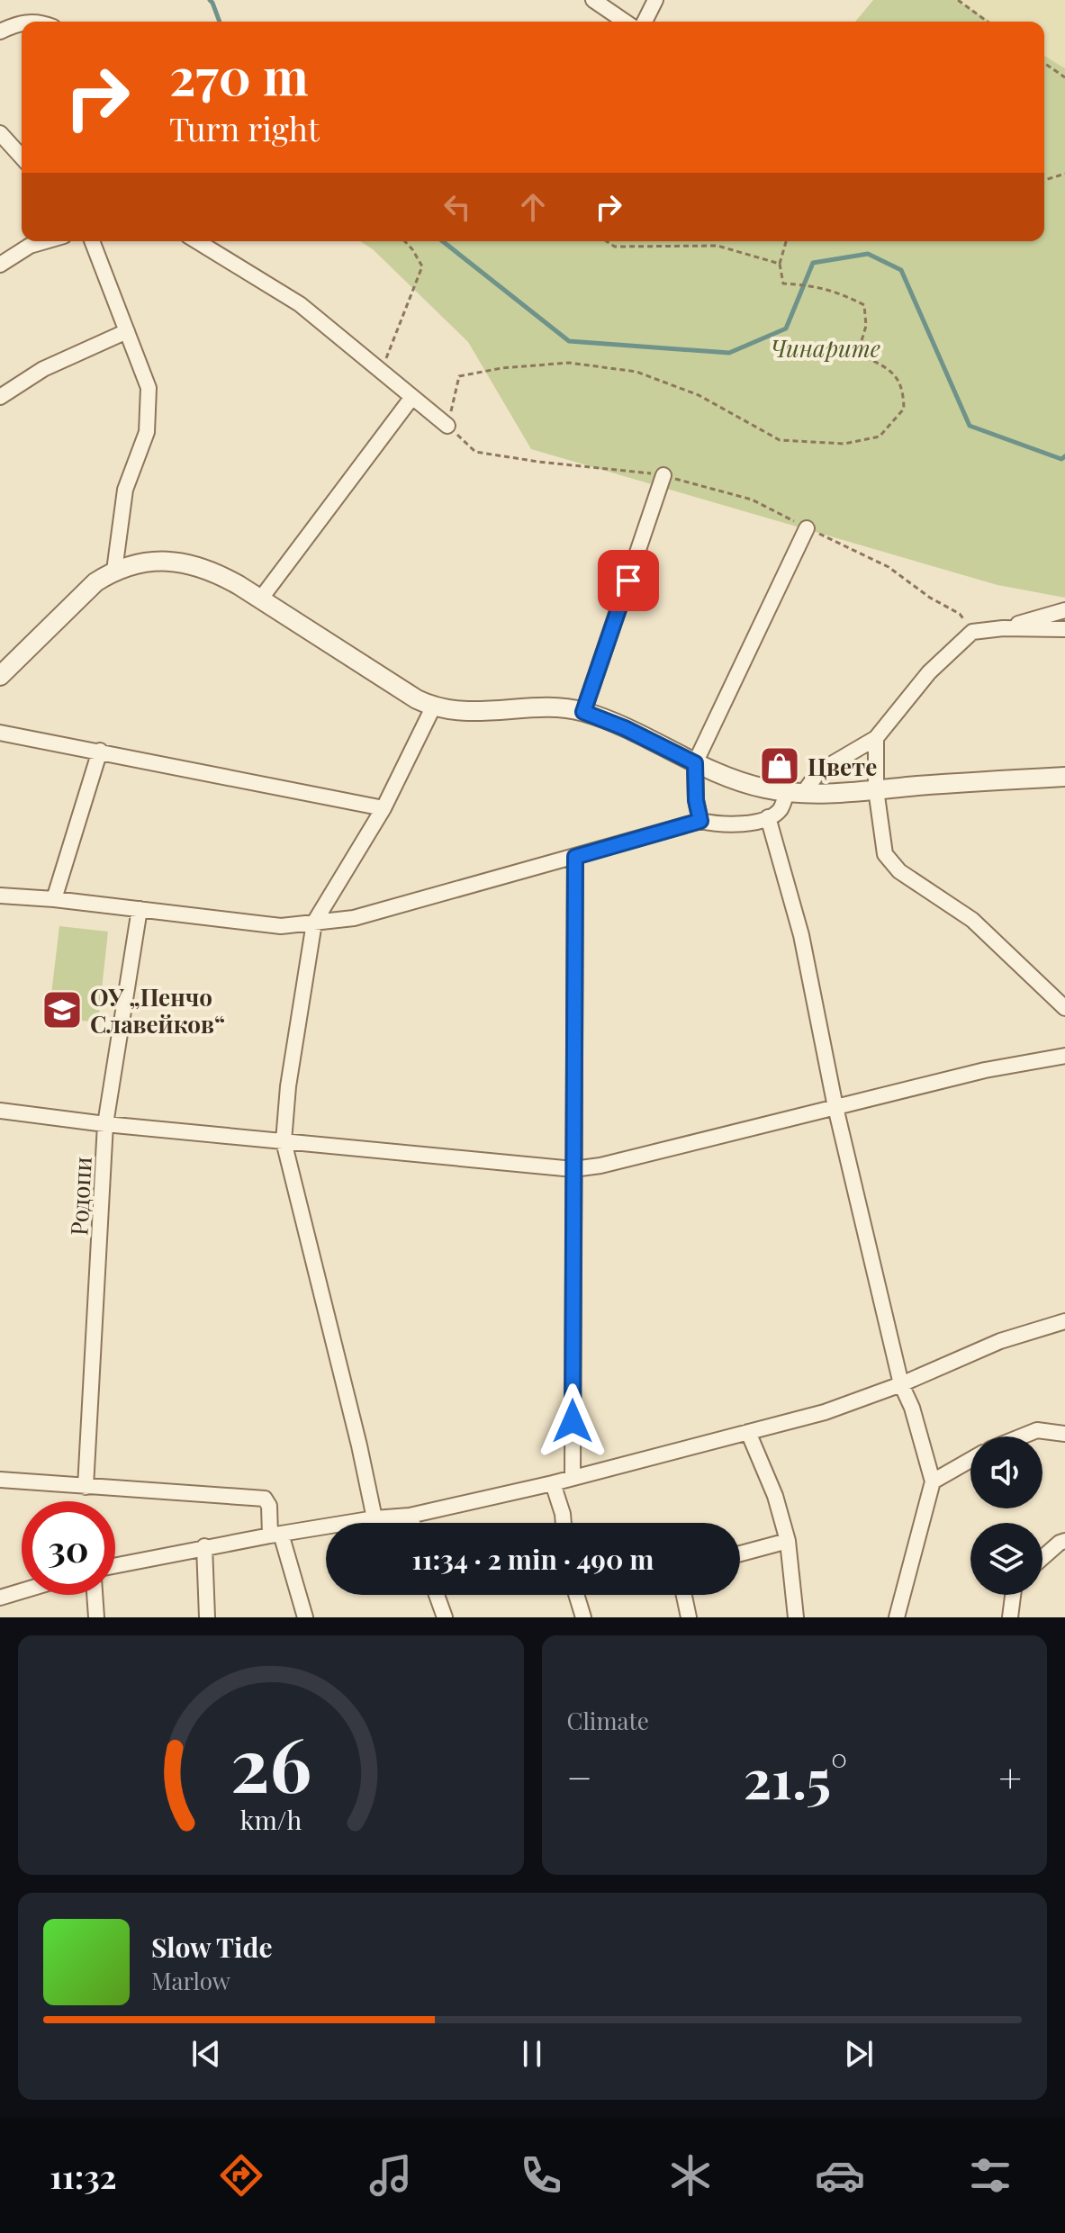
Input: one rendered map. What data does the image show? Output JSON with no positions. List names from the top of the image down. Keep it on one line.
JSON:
{"streets":{"street":["Родопи"]},"parks":["Чинарите"],"places":{"shop":["Цвете"],"school or university":["ОУ „Пенчо Славейков“"]},"page":{"turn":["270 m","Turn right"],"limit":"30","trip":"11:34 · 2 min · 490 m","tile":"Climate","heat":["−","21.5°","+"],"song":["Slow Tide","Marlow"],"tabs":"11:32","gauge":["26","km/h"]}}
